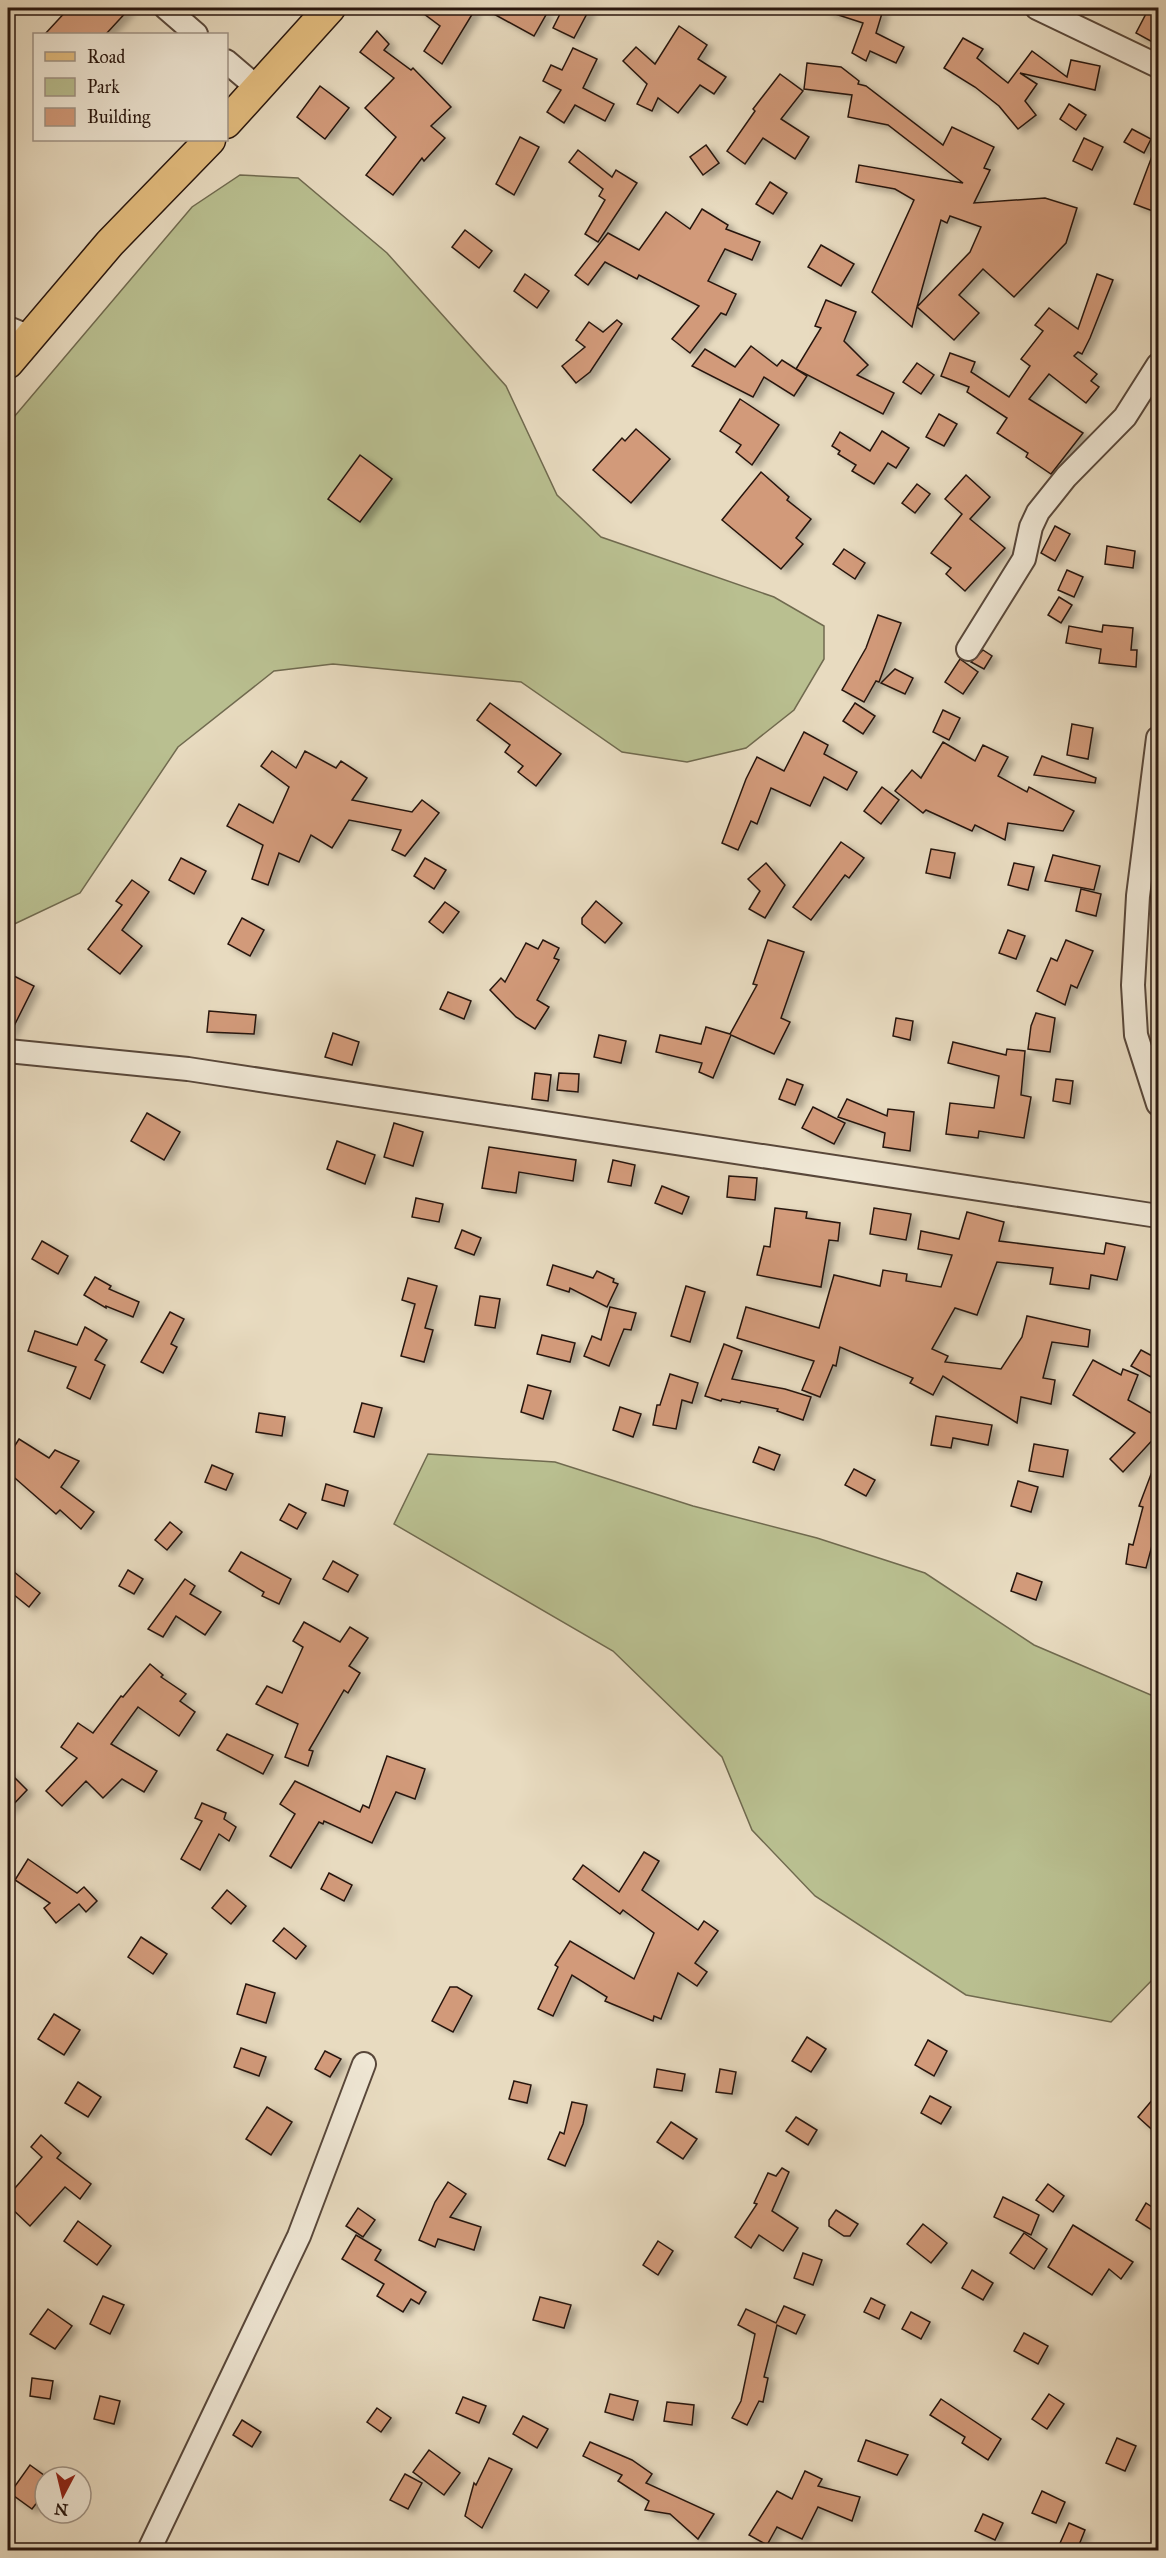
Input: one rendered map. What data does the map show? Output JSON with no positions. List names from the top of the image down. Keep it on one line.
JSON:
{"legend":["Road","Park","Building"],"north":"bottom"}
